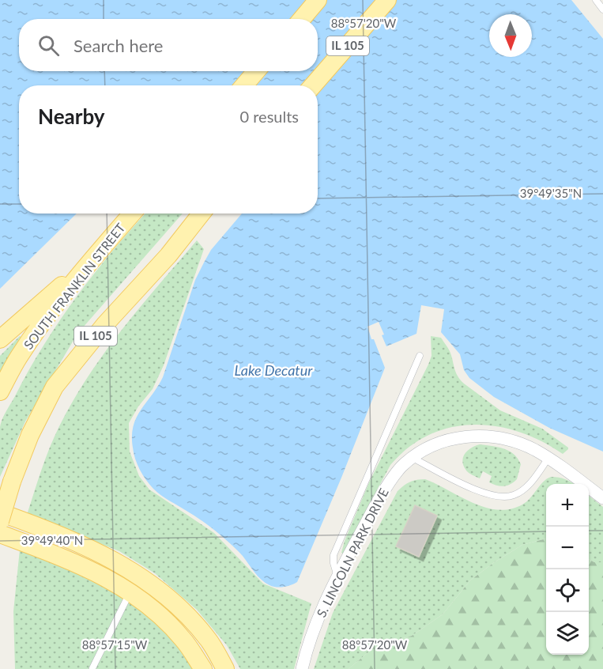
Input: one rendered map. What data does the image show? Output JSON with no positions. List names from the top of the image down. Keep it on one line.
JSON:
{"streets":{"main road":["IL 105","SOUTH FRANKLIN STREET"],"street":["S. LINCOLN PARK DRIVE"]},"water":["Lake Decatur"],"north":"bottom","page":{"search":"Search here","heading":["Nearby","0 results"],"map_buttons":["+","−"]},"coordinates":["88°57'20\"W","39°49'35\"N","39°49'40\"N","88°57'15\"W"]}
